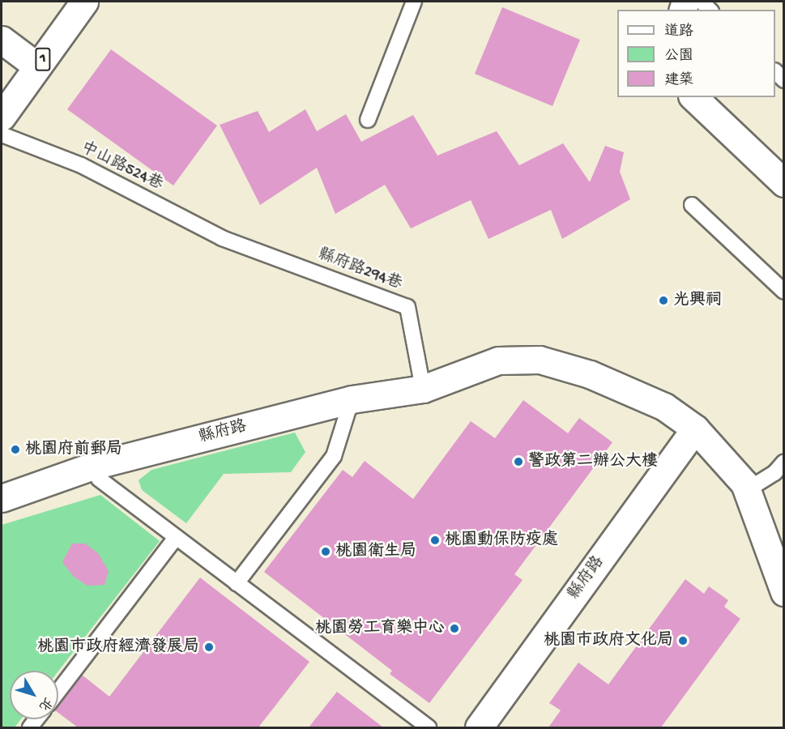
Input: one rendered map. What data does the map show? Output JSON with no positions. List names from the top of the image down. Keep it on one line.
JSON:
{"streets":{"street":["1","縣府路"],"lane":["中山路524巷","縣府路294巷"]},"crossings":[["中山路524巷","縣府路294巷"],["縣府路294巷","縣府路"]],"places":["光興祠","桃園府前郵局","警政第二辦公大樓","桃園動保防疫處","桃園衛生局","桃園勞工育樂中心","桃園市政府文化局","桃園市政府經濟發展局"],"legend":["道路","公園","建築"],"north":"bottom right"}
